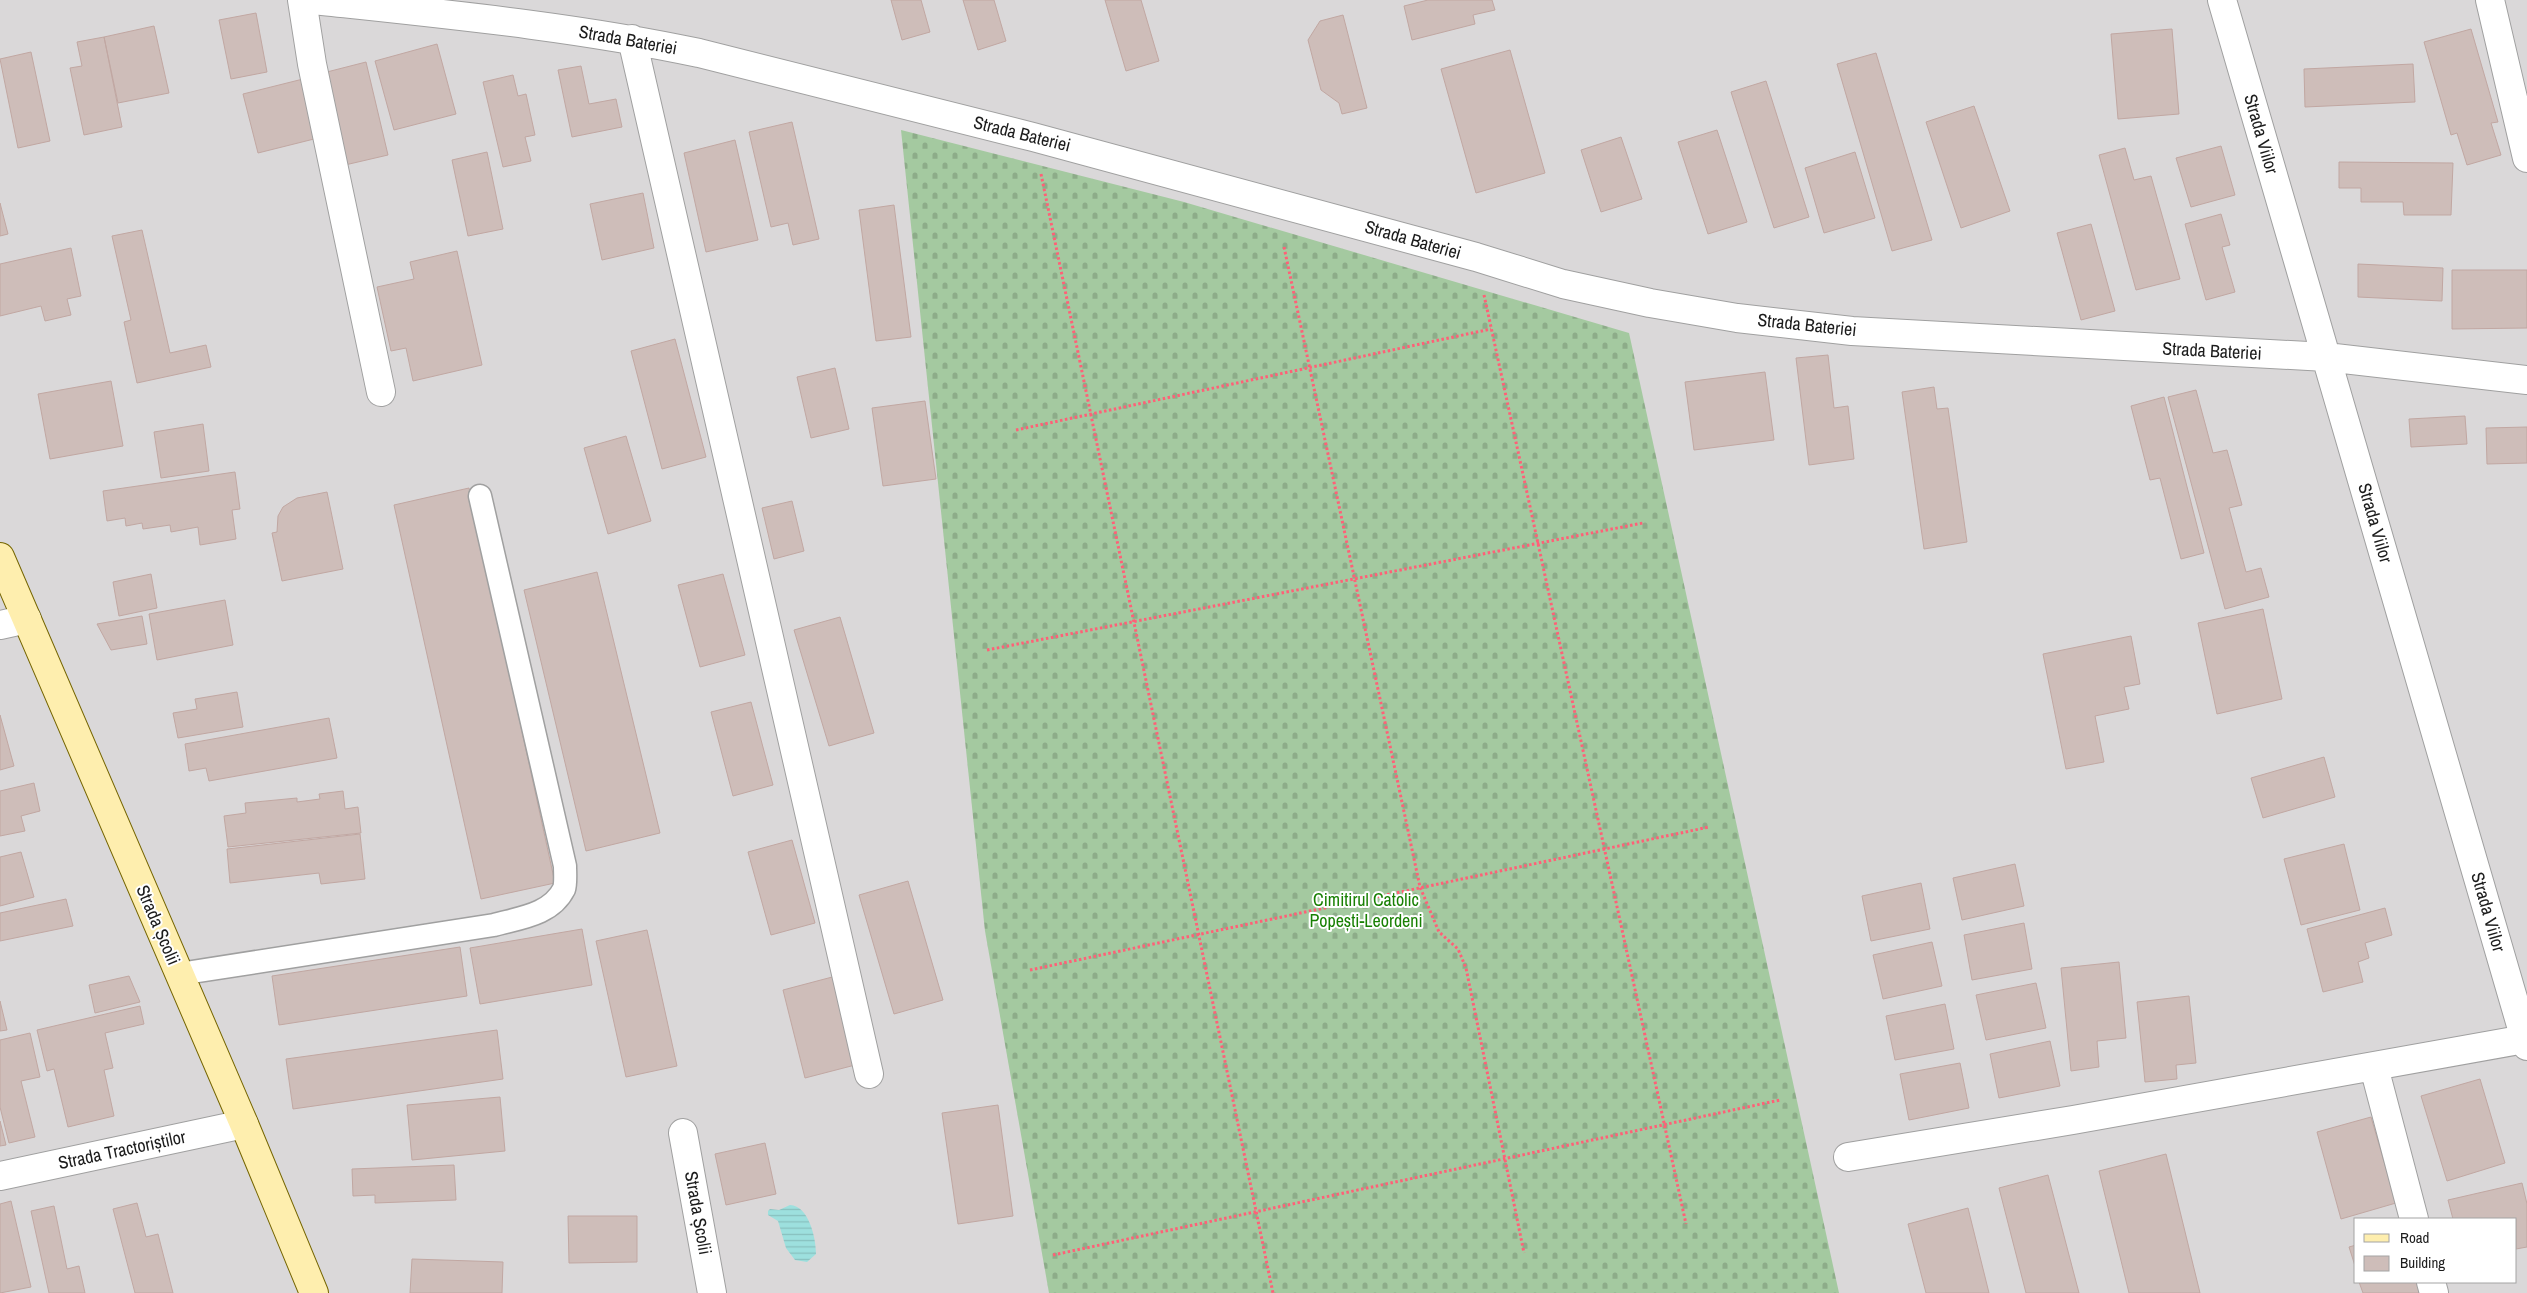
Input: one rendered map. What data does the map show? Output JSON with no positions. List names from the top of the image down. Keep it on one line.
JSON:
{"streets":{"street":["Strada Bateriei","Strada Viilor","Strada Școlii","Strada Tractoriștilor"]},"crossings":[["Strada Bateriei","Strada Viilor"],["Strada Școlii","Strada Tractoriștilor"]],"parks":["Cimitirul Catolic Popești-Leordeni"],"legend":["Road","Building"]}
